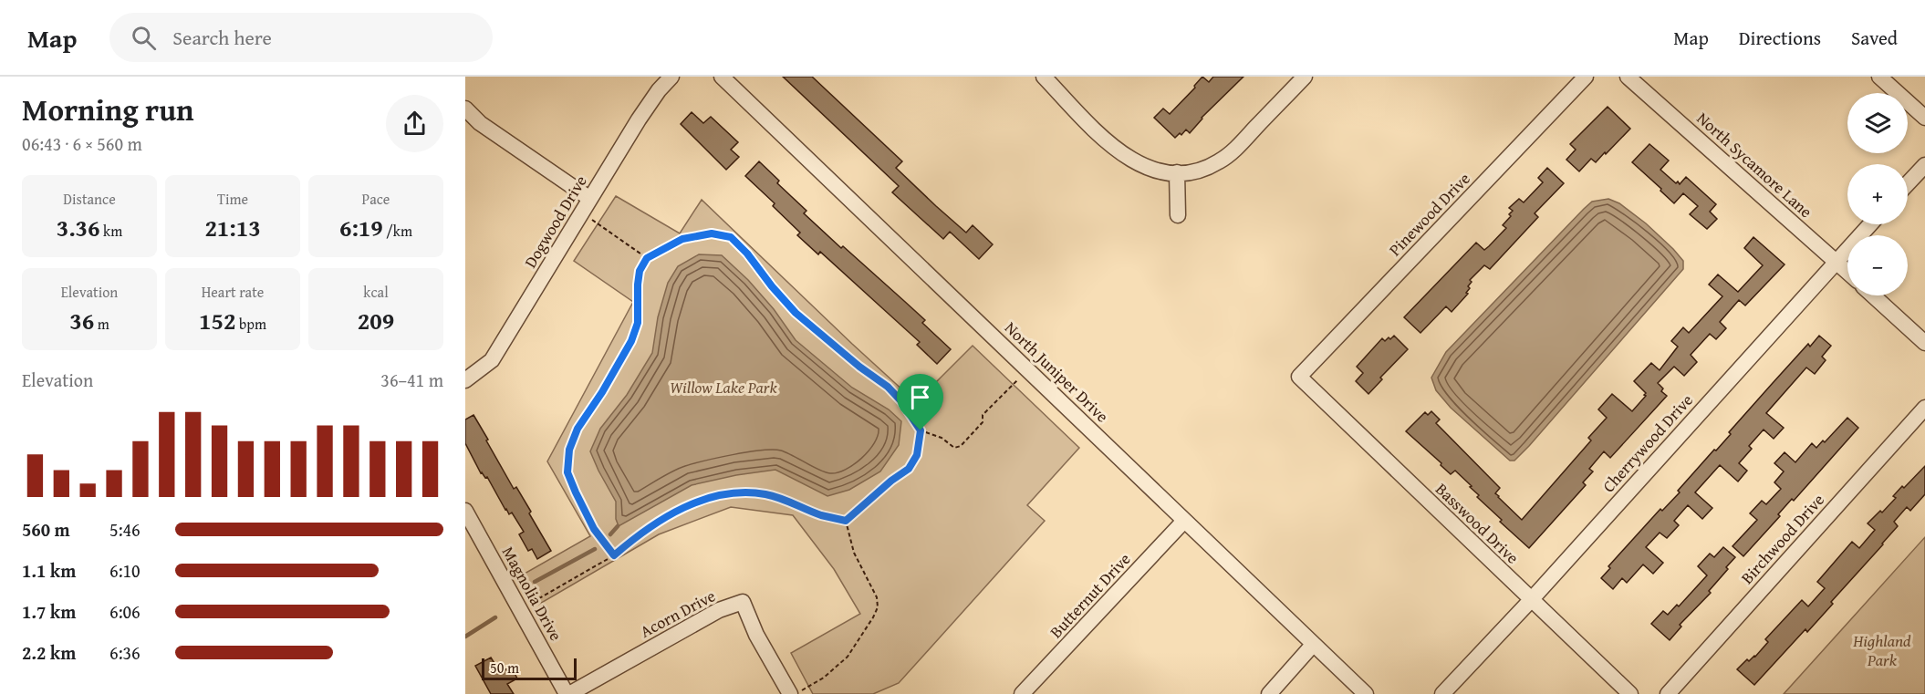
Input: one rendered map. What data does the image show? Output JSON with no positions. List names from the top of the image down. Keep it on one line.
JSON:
{"streets":{"street":["North Sycamore Lane","Pinewood Drive","Dogwood Drive","North Juniper Drive","Cherrywood Drive","Basswood Drive","Birchwood Drive","Magnolia Drive","Butternut Drive","Acorn Drive"]},"crossings":[["North Sycamore Lane","Cherrywood Drive"],["Pinewood Drive","Basswood Drive"],["North Juniper Drive","Butternut Drive"],["Cherrywood Drive","Basswood Drive"],["Magnolia Drive","Acorn Drive"]],"parks":["Willow Lake Park","Highland Park"],"scale_bar":"50 m","page":{"header":"Map","search":"Search here","nav":["Map","Directions","Saved"],"heading":["Morning run","06:43 · 6 × 560 m"],"map_buttons":["+","−"],"stats":[["Distance","3.36 km"],["Time","21:13"],["Pace","6:19 /km"],["Elevation","36 m"],["Heart rate","152 bpm"],["kcal","209"]],"chart":["Elevation","36–41 m"],"list":[{"name":"560 m","note":"5:46"},{"name":"1.1 km","note":"6:10"},{"name":"1.7 km","note":"6:06"},{"name":"2.2 km","note":"6:36"}],"scale":"50 m"}}
